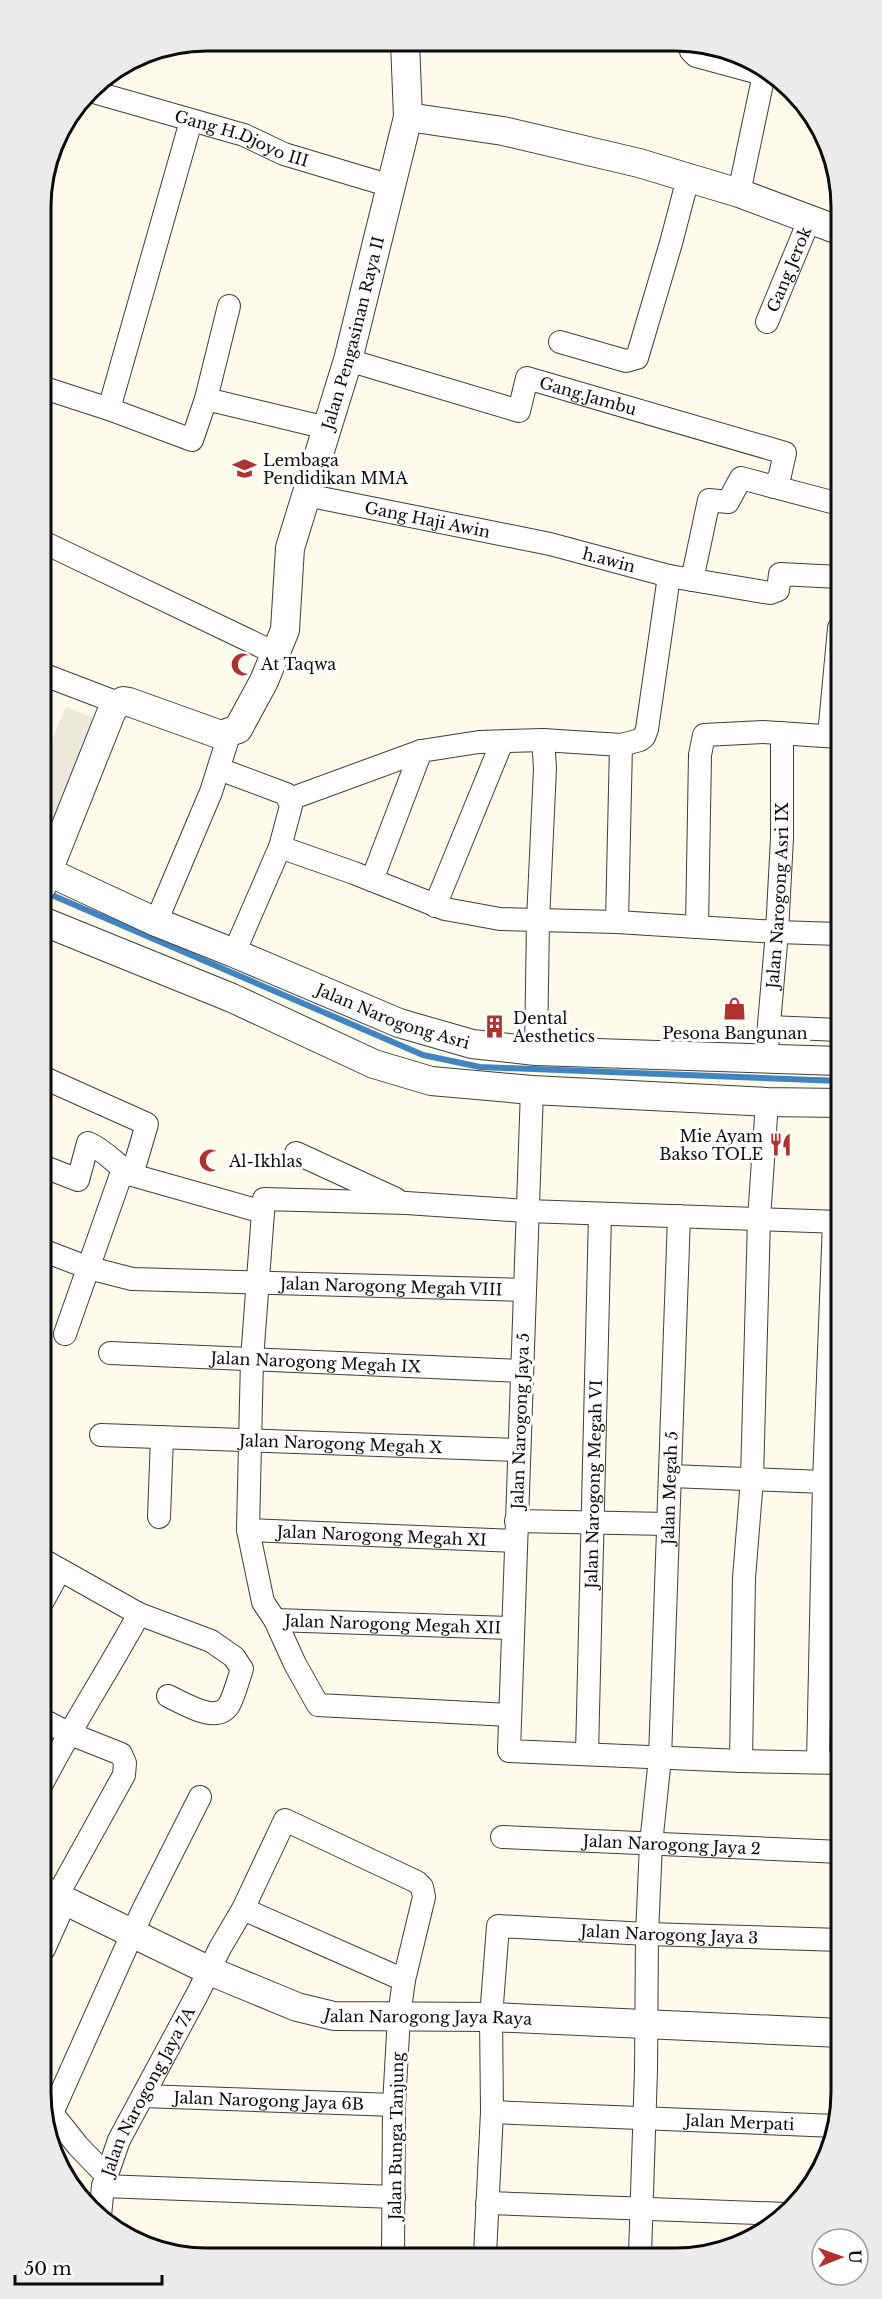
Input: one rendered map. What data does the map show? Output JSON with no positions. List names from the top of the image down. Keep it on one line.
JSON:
{"streets":{"street":["Gang H.Djoyo III","Gang Jerok","Jalan Pengasinan Raya II","Gang.Jambu","Gang Haji Awin","h.awin","Jalan Narogong Asri IX","Jalan Narogong Asri","Jalan Narogong Megah VIII","Jalan Narogong Megah IX","Jalan Narogong Jaya 5","Jalan Narogong Megah X","Jalan Narogong Megah VI","Jalan Megah 5","Jalan Narogong Megah XI","Jalan Narogong Megah XII","Jalan Narogong Jaya 2","Jalan Narogong Jaya 3","Jalan Narogong Jaya Raya","Jalan Narogong Jaya 7A","Jalan Narogong Jaya 6B","Jalan Merpati","Jalan Bunga Tanjung"]},"crossings":[["Gang H.Djoyo III","Jalan Pengasinan Raya II"],["Jalan Pengasinan Raya II","Gang.Jambu"],["Jalan Pengasinan Raya II","Gang Haji Awin"],["Gang Haji Awin","h.awin"],["Jalan Narogong Asri IX","Jalan Narogong Asri"],["Jalan Narogong Megah VIII","Jalan Narogong Jaya 5"],["Jalan Narogong Megah IX","Jalan Narogong Jaya 5"],["Jalan Narogong Jaya 5","Jalan Narogong Megah X"],["Jalan Narogong Jaya 5","Jalan Narogong Megah VI"],["Jalan Narogong Jaya 5","Jalan Narogong Megah XI"],["Jalan Narogong Jaya 5","Jalan Narogong Megah XII"],["Jalan Narogong Megah VI","Jalan Narogong Megah XI"],["Jalan Megah 5","Jalan Narogong Megah XI"],["Jalan Megah 5","Jalan Narogong Jaya 2"],["Jalan Megah 5","Jalan Narogong Jaya 3"],["Jalan Megah 5","Jalan Narogong Jaya Raya"],["Jalan Megah 5","Jalan Merpati"],["Jalan Narogong Jaya 3","Jalan Narogong Jaya Raya"],["Jalan Narogong Jaya Raya","Jalan Narogong Jaya 7A"],["Jalan Narogong Jaya Raya","Jalan Bunga Tanjung"],["Jalan Narogong Jaya 7A","Jalan Narogong Jaya 6B"],["Jalan Narogong Jaya 7A","Jalan Bunga Tanjung"],["Jalan Narogong Jaya 6B","Jalan Bunga Tanjung"]],"places":{"school or university":["Lembaga Pendidikan MMA"],"mosque":["At Taqwa","Al-Ikhlas"],"shop":["Pesona Bangunan"],"building":["Dental Aesthetics"],"restaurant":["Mie Ayam Bakso TOLE"]},"scale_bar":"50 m","north":"right"}
